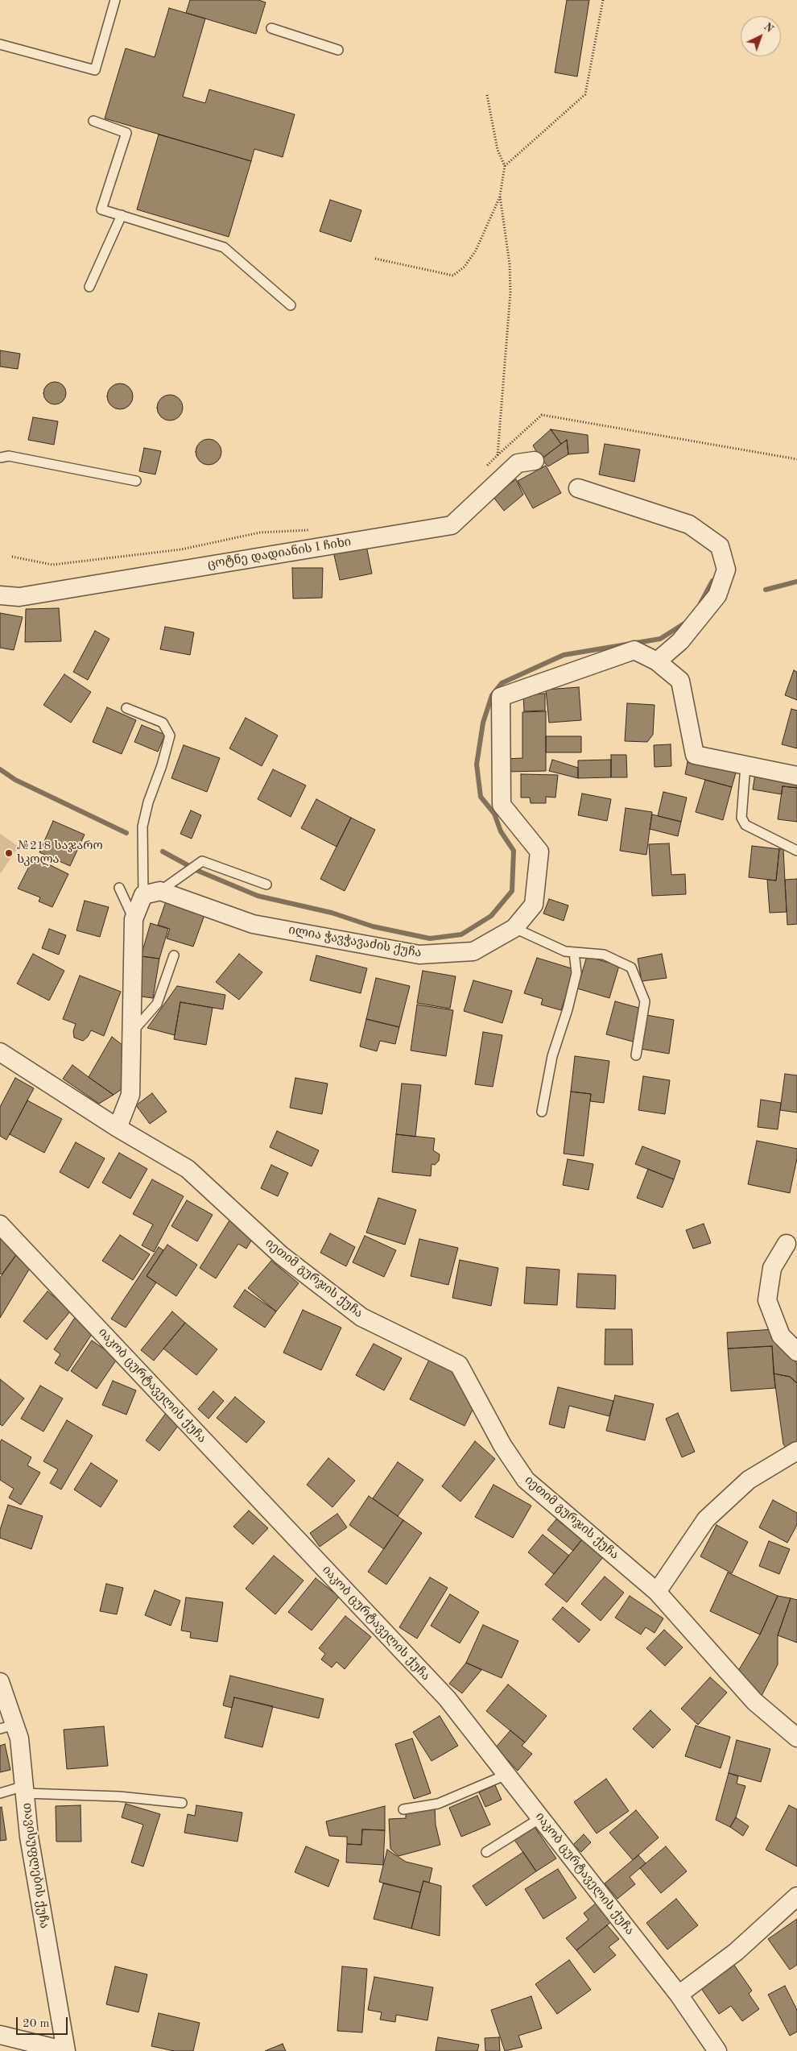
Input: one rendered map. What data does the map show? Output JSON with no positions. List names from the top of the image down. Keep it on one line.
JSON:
{"streets":{"street":["ცოტნე დადიანის I ჩიხი","ილია ჭავჭავაძის ქუჩა","იეთიმ გურჯის ქუჩა","იაკობ ცურტაველის ქუჩა","თავისუფლების ქუჩა"]},"places":["№218 საჯარო სკოლა"],"scale_bar":"20 m","north":"top right"}
